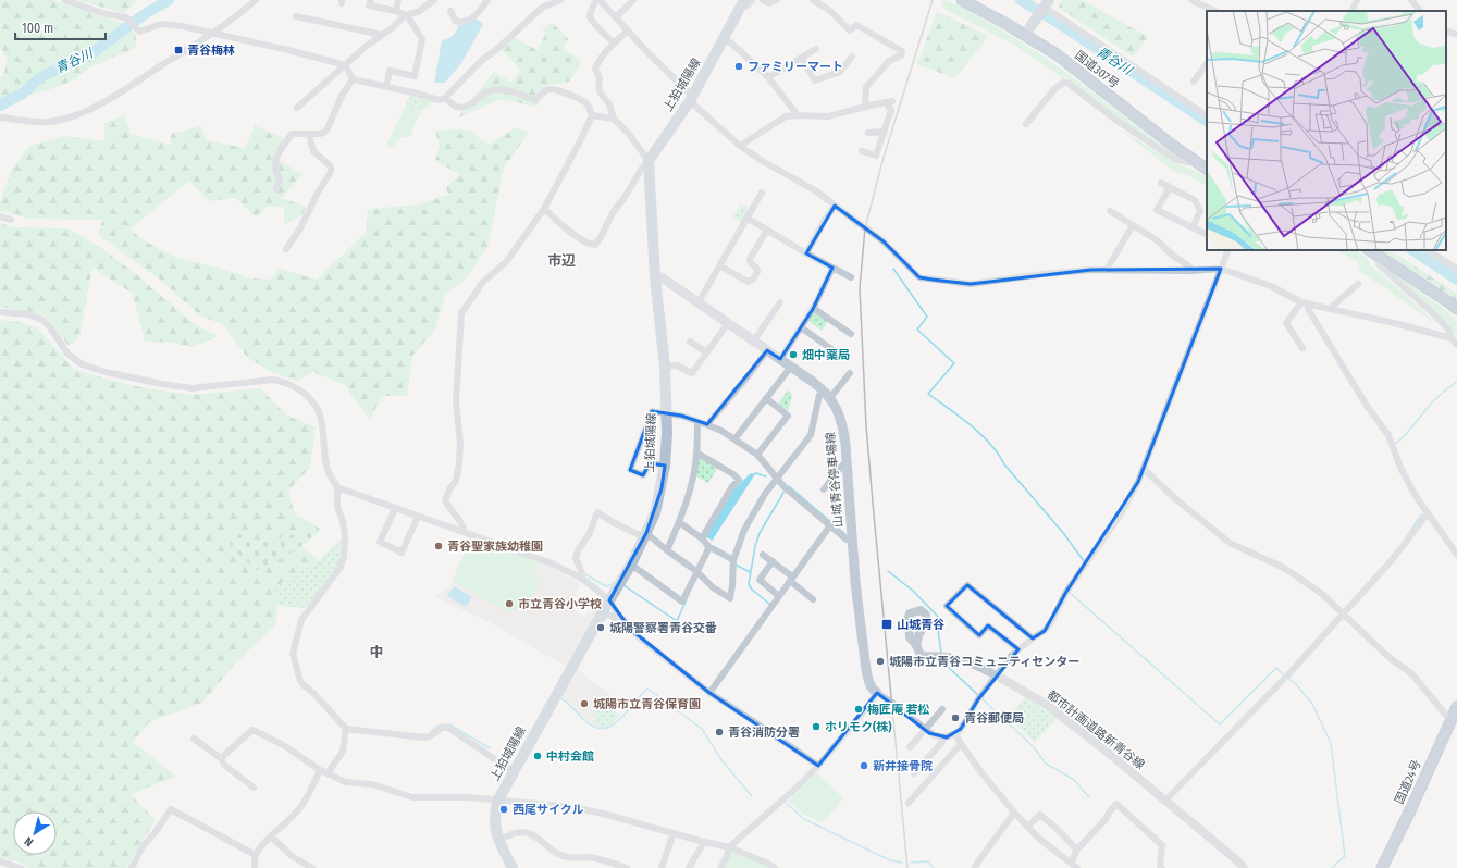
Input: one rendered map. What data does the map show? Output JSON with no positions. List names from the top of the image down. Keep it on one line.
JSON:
{"streets":{"highway":["国道307号","国道24号"],"main road":["上狛城陽線","山城青谷停車場線"],"street":["都市計画道路新青谷線"]},"crossings":[["上狛城陽線","山城青谷停車場線"]],"districts":["市辺","中"],"water":["青谷川"],"places":{"transit":["青谷梅林","山城青谷"],"other":["ファミリーマート","畑中薬局","青谷聖家族幼稚園","市立青谷小学校","城陽警察署青谷交番","城陽市立青谷コミュニティセンター","城陽市立青谷保育園","梅匠庵 若松","青谷郵便局","ホリモク(株)","青谷消防分署","中村会館","新井接骨院","西尾サイクル"]},"scale_bar":"100 m","north":"bottom left"}
